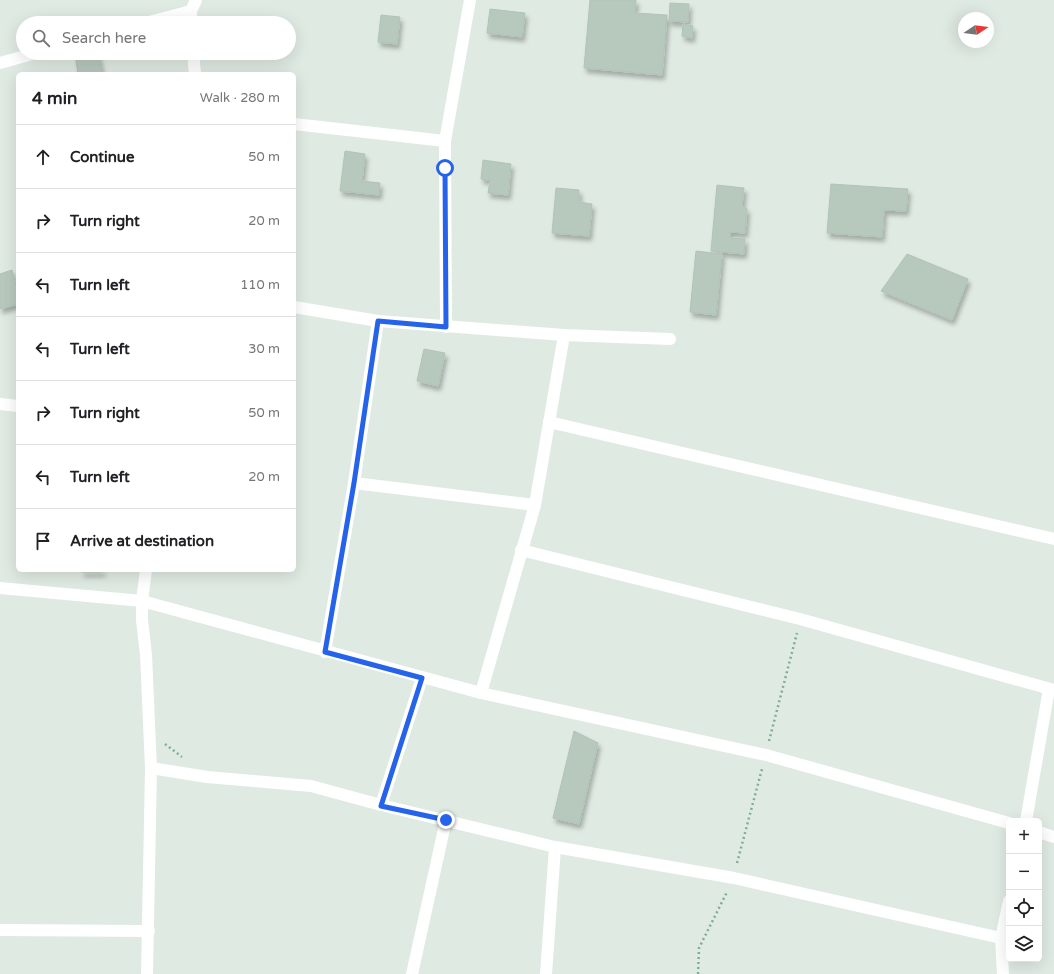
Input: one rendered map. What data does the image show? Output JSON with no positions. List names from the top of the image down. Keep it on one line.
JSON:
{"north":"right","page":{"search":"Search here","heading":["4 min","Walk · 280 m"],"list":[["Continue","50 m"],["Turn right","20 m"],["Turn left","110 m"],["Turn left","30 m"],["Turn right","50 m"],["Turn left","20 m"],"Arrive at destination"],"map_buttons":["+","−"]}}
